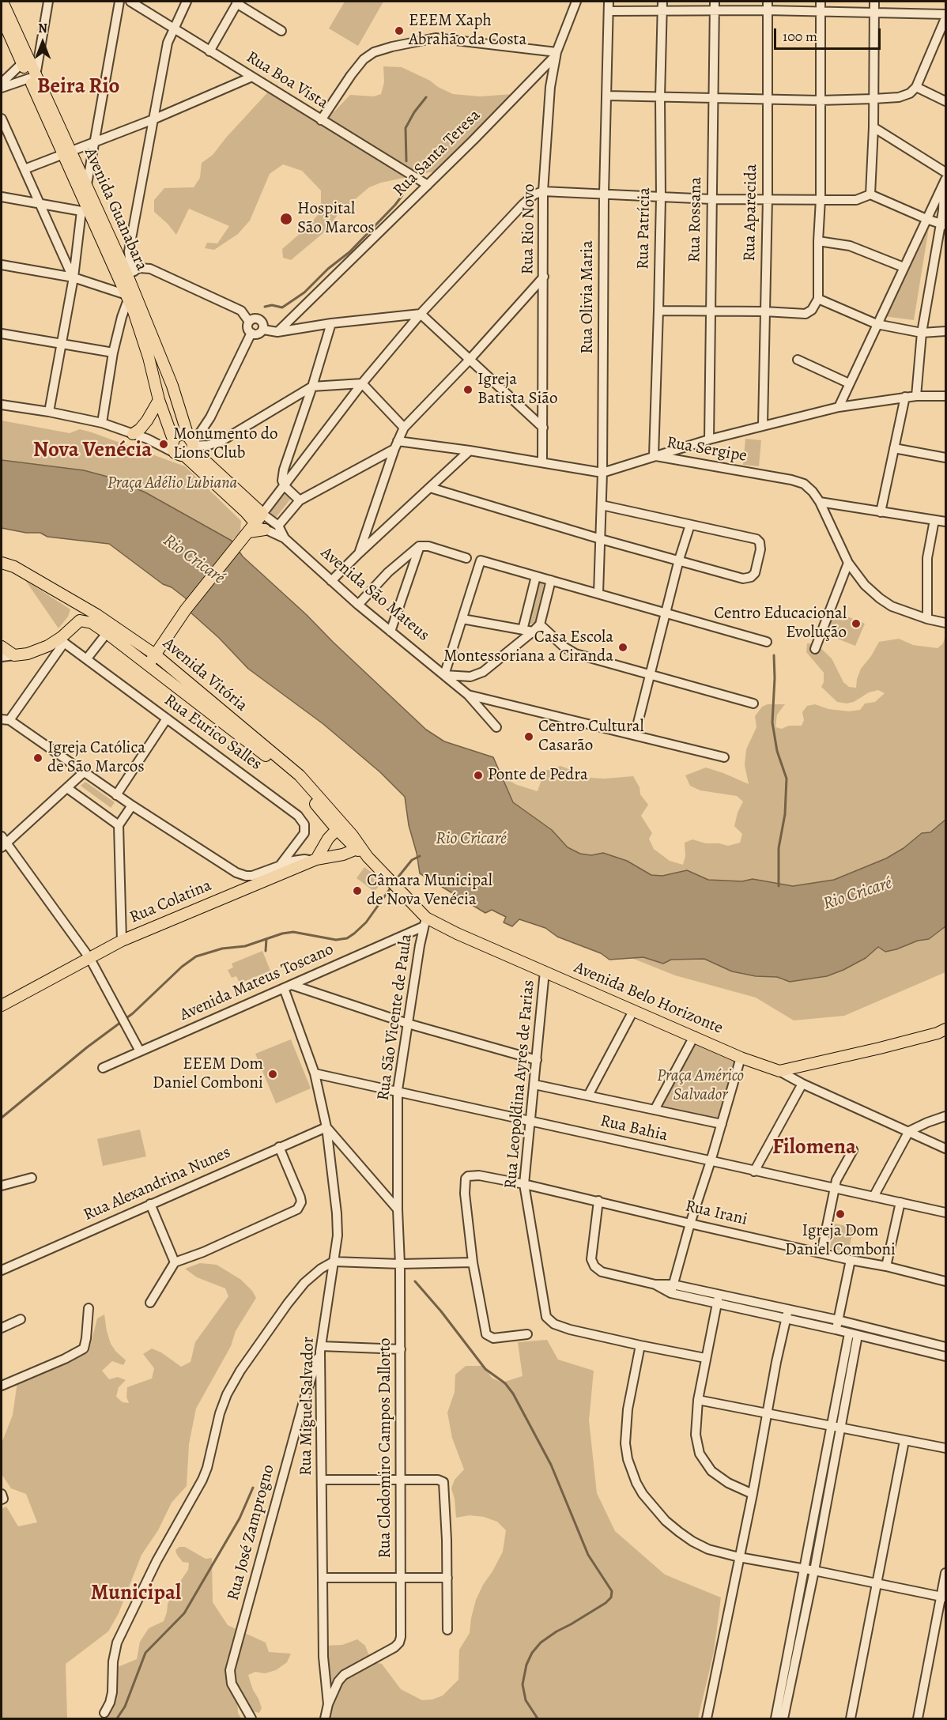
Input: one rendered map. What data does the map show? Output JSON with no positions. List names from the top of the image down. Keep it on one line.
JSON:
{"streets":{"main road":["Avenida Guanabara","Avenida São Mateus","Avenida Vitória","Rua Colatina","Avenida Belo Horizonte"],"street":["Rua Boa Vista","Rua Santa Teresa","Rua Aparecida","Rua Rossana","Rua Patrícia","Rua Rio Novo","Rua Olivia Maria","Rua Sergipe","Rua Eurico Salles","Avenida Mateus Toscano","Rua São Vicente de Paula","Rua Leopoldina Ayres de Farias","Rua Bahia","Rua Alexandrina Nunes","Rua Irani","Rua Miguel Salvador","Rua Clodomiro Campos Dallorto","Rua José Zamprogno"]},"crossings":[["Rua Boa Vista","Rua Santa Teresa"],["Rua Santa Teresa","Rua Rio Novo"],["Avenida Guanabara","Avenida São Mateus"],["Rua Patrícia","Rua Sergipe"],["Rua Rio Novo","Rua Sergipe"],["Rua Olivia Maria","Rua Sergipe"],["Avenida Vitória","Rua Colatina"],["Avenida Vitória","Avenida Belo Horizonte"],["Rua Colatina","Avenida Belo Horizonte"],["Avenida Mateus Toscano","Avenida Belo Horizonte"],["Avenida Mateus Toscano","Rua São Vicente de Paula"],["Avenida Mateus Toscano","Rua Miguel Salvador"],["Avenida Belo Horizonte","Rua São Vicente de Paula"],["Avenida Belo Horizonte","Rua Leopoldina Ayres de Farias"],["Rua São Vicente de Paula","Rua Bahia"],["Rua São Vicente de Paula","Rua Clodomiro Campos Dallorto"],["Rua Leopoldina Ayres de Farias","Rua Bahia"],["Rua Leopoldina Ayres de Farias","Rua Irani"],["Rua Bahia","Rua Miguel Salvador"],["Rua Alexandrina Nunes","Rua Miguel Salvador"],["Rua Miguel Salvador","Rua Clodomiro Campos Dallorto"],["Rua Miguel Salvador","Rua José Zamprogno"]],"districts":["Beira Rio","Nova Venécia","Filomena","Municipal"],"water":["Rio Cricaré"],"parks":["Praça Adélio Lubiana","Praça Américo Salvador"],"places":["EEEM Xaph Abrahão da Costa","Hospital São Marcos","Igreja Batista Sião","Monumento do Lions Club","Centro Educacional Evolução","Casa Escola Montessoriana a Ciranda","Centro Cultural Casarão","Igreja Católica de São Marcos","Ponte de Pedra","Câmara Municipal de Nova Venécia","EEEM Dom Daniel Comboni","Igreja Dom Daniel Comboni"],"scale_bar":"100 m","north":"top"}
